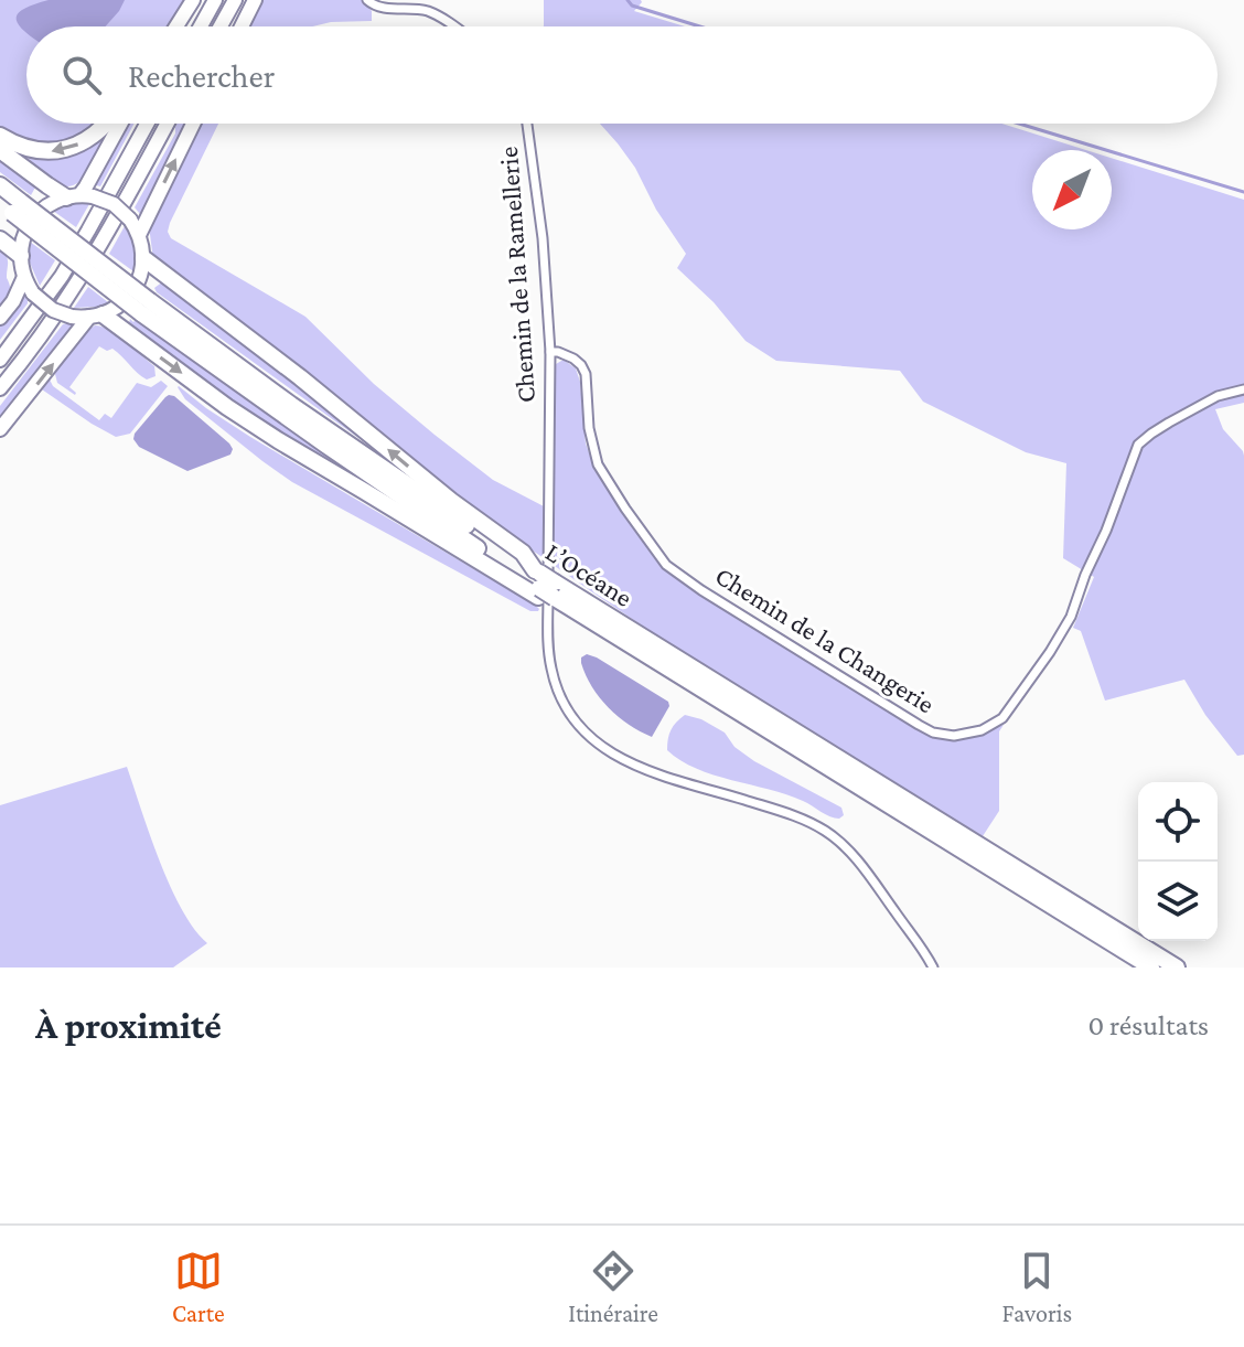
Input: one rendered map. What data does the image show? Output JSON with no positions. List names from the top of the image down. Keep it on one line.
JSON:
{"streets":{"highway":["L’Océane"],"street":["Chemin de la Ramellerie","Chemin de la Changerie"]},"crossings":[["Chemin de la Ramellerie","Chemin de la Changerie"]],"north":"bottom left","page":{"search":"Rechercher","heading":["À proximité","0 résultats"],"nav":["Carte","Itinéraire","Favoris"]}}
